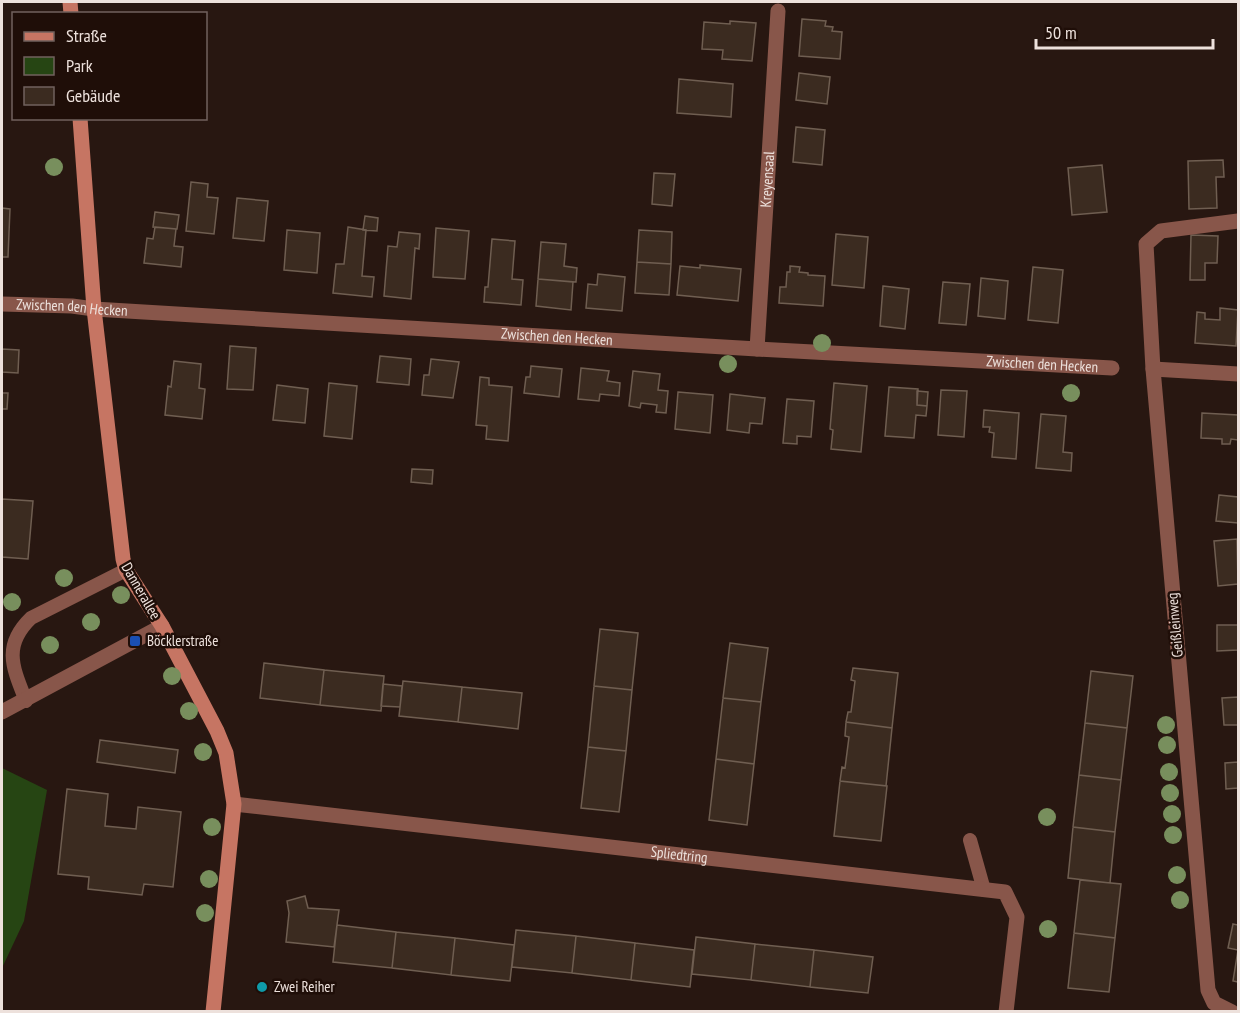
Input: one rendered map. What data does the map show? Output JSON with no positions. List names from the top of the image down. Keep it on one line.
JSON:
{"streets":{"street":["Kreyensaal","Zwischen den Hecken","Dannerallee","Geißleinweg","Spliedtring"]},"crossings":[["Kreyensaal","Zwischen den Hecken"],["Zwischen den Hecken","Dannerallee"],["Dannerallee","Spliedtring"]],"places":{"transit":["Böcklerstraße"],"other":["Zwei Reiher"]},"legend":["Straße","Park","Gebäude"],"scale_bar":"50 m"}
